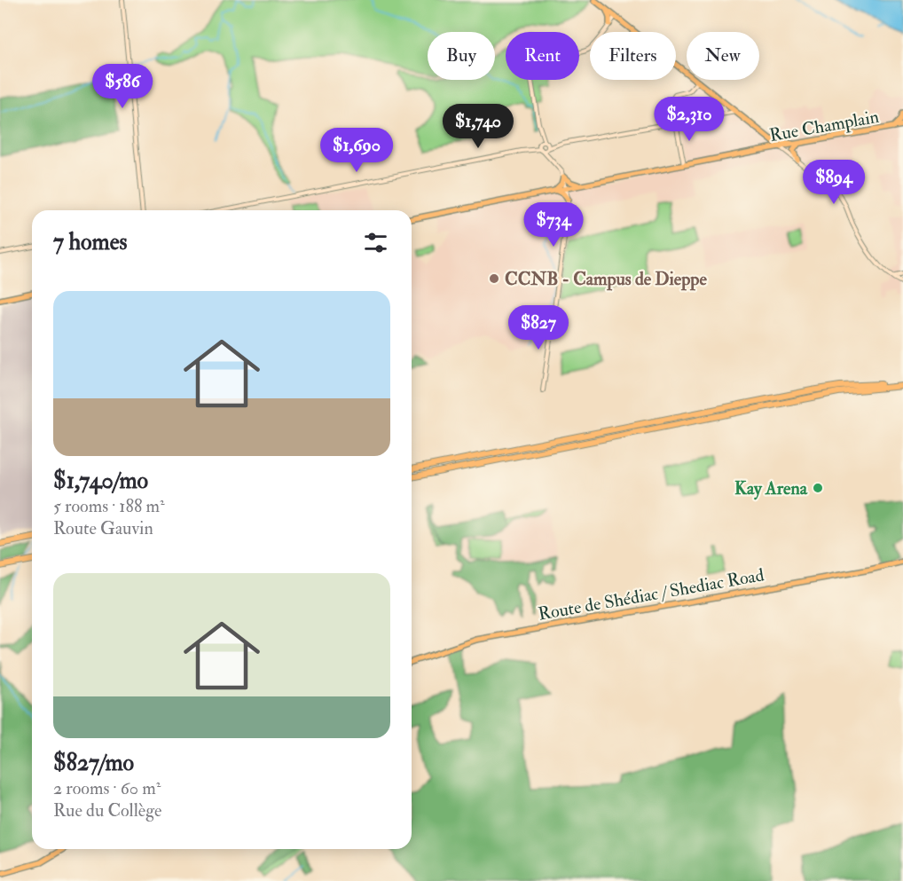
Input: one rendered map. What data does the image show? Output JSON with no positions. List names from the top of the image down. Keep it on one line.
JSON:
{"streets":{"main road":["Rue Champlain","Route de Shédiac / Shediac Road"]},"places":["CCNB - Campus de Dieppe","Kay Arena"],"page":{"chip":["Buy","Rent","Filters","New"],"price":["$586","$2,310","$1,740","$1,690","$894","$734","$827"],"heading":"7 homes","list":[{"name":"$1,740/mo","note":"5 rooms · 188 m² · Route Gauvin"},{"name":"$827/mo","note":"2 rooms · 60 m² · Rue du Collège"}]}}
